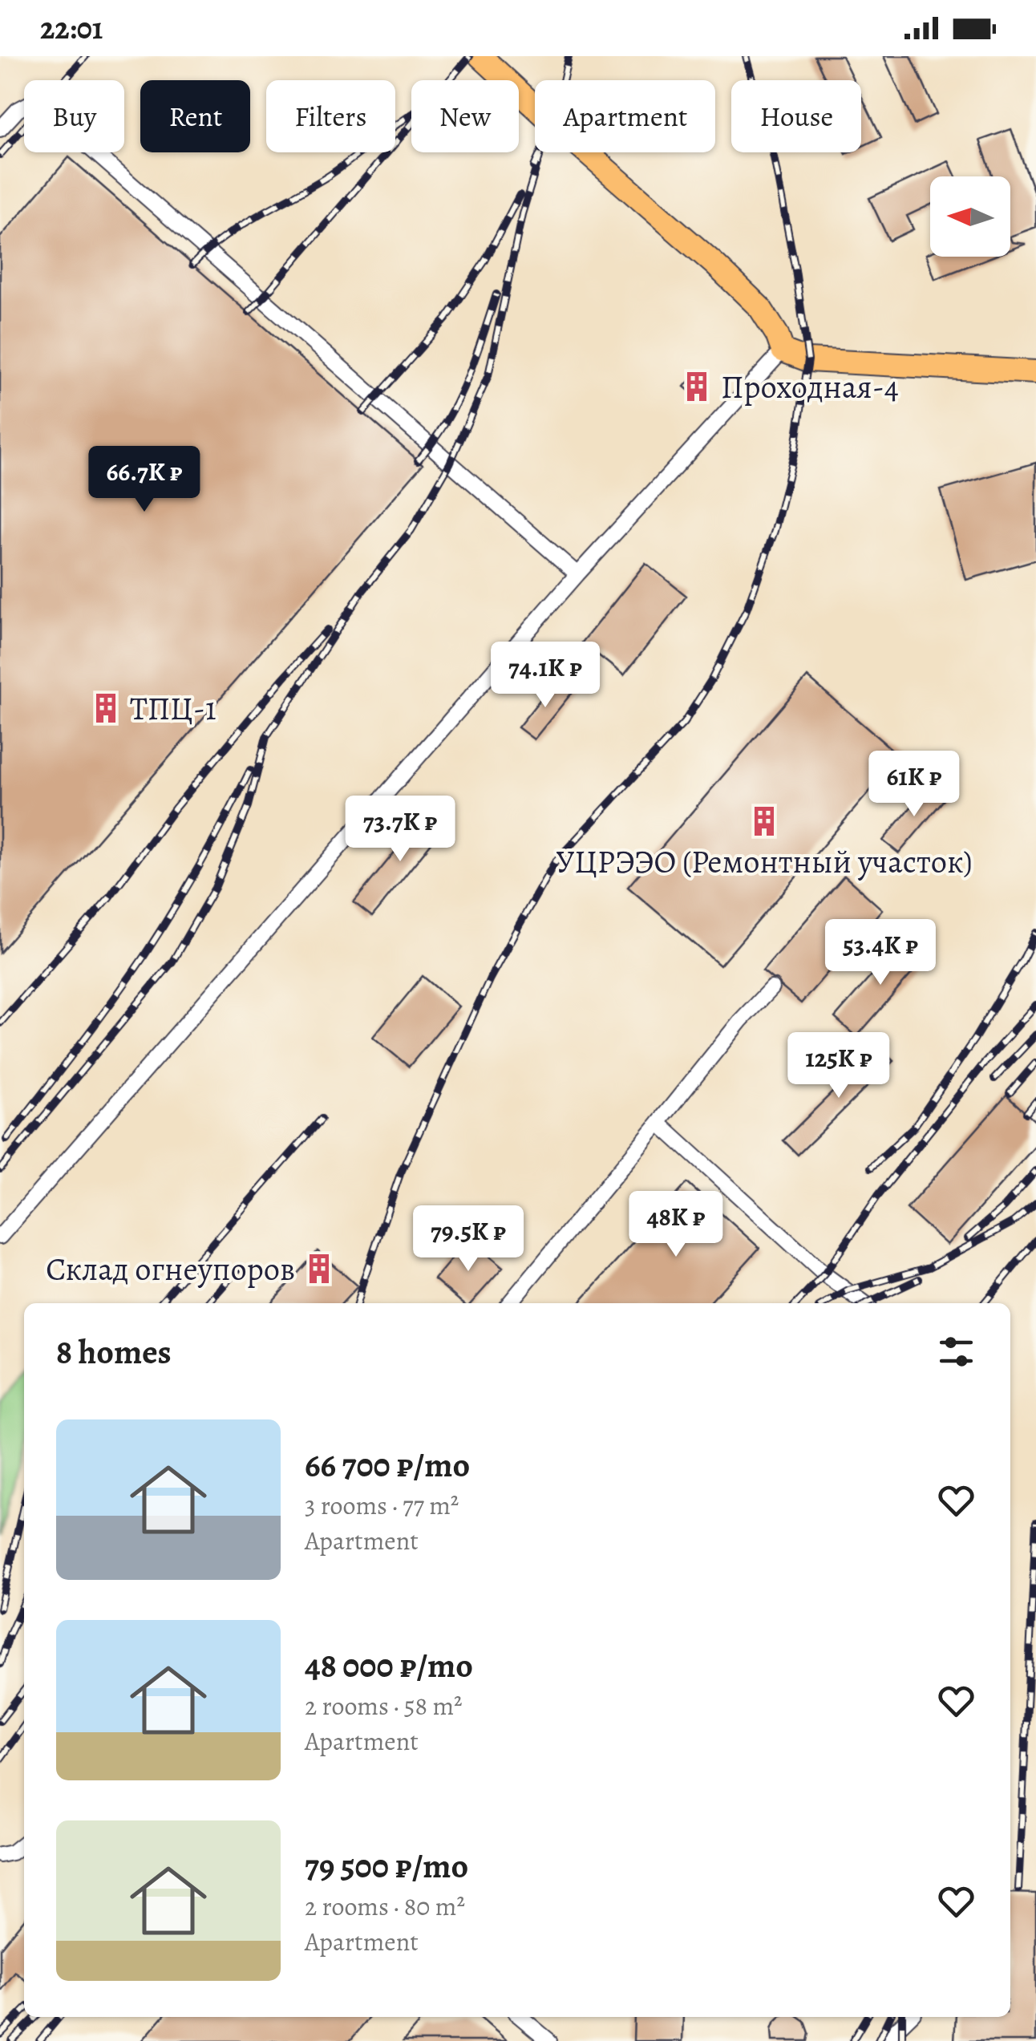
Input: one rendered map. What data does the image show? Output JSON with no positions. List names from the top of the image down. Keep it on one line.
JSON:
{"places":{"building":["Проходная-4","ТПЦ-1","УЦРЭЭО (Ремонтный участок)","Склад огнеупоров"]},"north":"left","page":{"status":"22:01","chip":["Buy","Rent","Filters","New","Apartment","House"],"price":["66.7K ₽","74.1K ₽","61K ₽","73.7K ₽","53.4K ₽","125K ₽","48K ₽","79.5K ₽"],"heading":"8 homes","list":[{"name":"66 700 ₽/mo","note":"3 rooms · 77 m² · Apartment"},{"name":"48 000 ₽/mo","note":"2 rooms · 58 m² · Apartment"},{"name":"79 500 ₽/mo","note":"2 rooms · 80 m² · Apartment"}]}}
